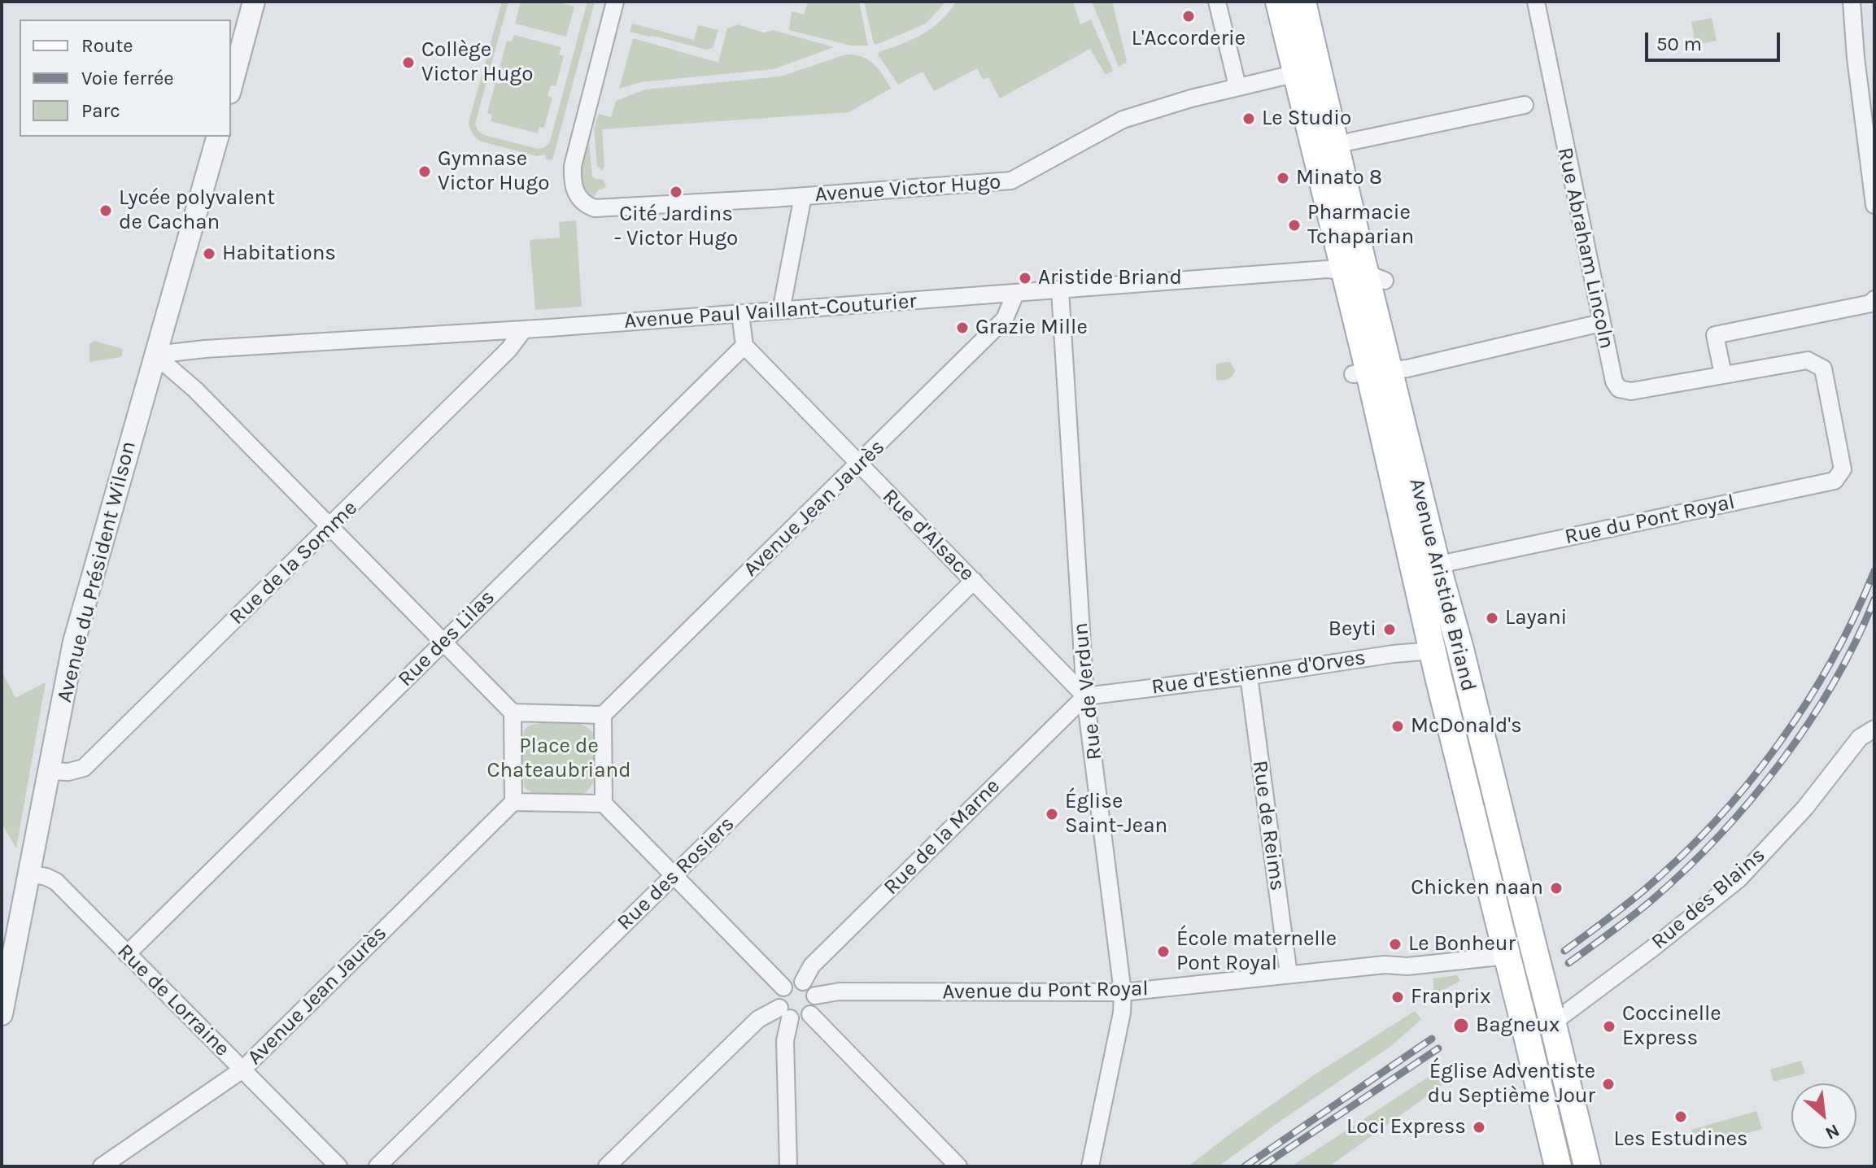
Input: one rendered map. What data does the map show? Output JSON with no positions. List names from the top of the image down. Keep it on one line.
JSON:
{"streets":{"main road":["Avenue Aristide Briand"],"street":["Avenue Victor Hugo","Rue Abraham Lincoln","Avenue Paul Vaillant-Couturier","Avenue Jean Jaurès","Rue du Pont Royal","Rue d'Alsace","Rue de la Somme","Avenue du Président Wilson","Rue des Lilas","Rue d'Estienne d'Orves","Rue de Verdun","Rue de Reims","Rue de la Marne","Rue des Rosiers","Rue des Blains","Avenue du Pont Royal","Rue de Lorraine"]},"crossings":[["Avenue Victor Hugo","Avenue Aristide Briand"],["Rue Abraham Lincoln","Rue du Pont Royal"],["Avenue Paul Vaillant-Couturier","Avenue Jean Jaurès"],["Avenue Paul Vaillant-Couturier","Rue de la Somme"],["Avenue Paul Vaillant-Couturier","Avenue du Président Wilson"],["Avenue Paul Vaillant-Couturier","Avenue Aristide Briand"],["Avenue Paul Vaillant-Couturier","Rue de Verdun"],["Avenue Jean Jaurès","Rue d'Alsace"],["Avenue Jean Jaurès","Rue de Lorraine"],["Rue d'Alsace","Rue des Lilas"],["Rue d'Alsace","Rue d'Estienne d'Orves"],["Rue d'Alsace","Rue de Verdun"],["Rue d'Alsace","Rue de la Marne"],["Rue d'Alsace","Rue des Rosiers"],["Rue de la Somme","Avenue du Président Wilson"],["Avenue du Président Wilson","Rue de Lorraine"],["Avenue Aristide Briand","Rue d'Estienne d'Orves"],["Avenue Aristide Briand","Rue des Blains"],["Avenue Aristide Briand","Avenue du Pont Royal"],["Rue des Lilas","Rue de Lorraine"],["Rue d'Estienne d'Orves","Rue de Verdun"],["Rue d'Estienne d'Orves","Rue de Reims"],["Rue d'Estienne d'Orves","Rue de la Marne"],["Rue de Verdun","Rue de la Marne"],["Rue de Verdun","Avenue du Pont Royal"],["Rue de Reims","Avenue du Pont Royal"],["Rue de la Marne","Avenue du Pont Royal"]],"parks":["Place de Chateaubriand"],"places":["L'Accorderie","Collège Victor Hugo","Le Studio","Gymnase Victor Hugo","Minato 8","Cité Jardins - Victor Hugo","Lycée polyvalent de Cachan","Pharmacie Tchaparian","Habitations","Aristide Briand","Grazie Mille","Layani","Beyti","McDonald's","Église Saint-Jean","Chicken naan","Le Bonheur","École maternelle Pont Royal","Franprix","Bagneux","Coccinelle Express","Église Adventiste du Septième Jour","Les Estudines","Loci Express"],"legend":["Route","Voie ferrée","Parc"],"scale_bar":"50 m","north":"bottom right"}
